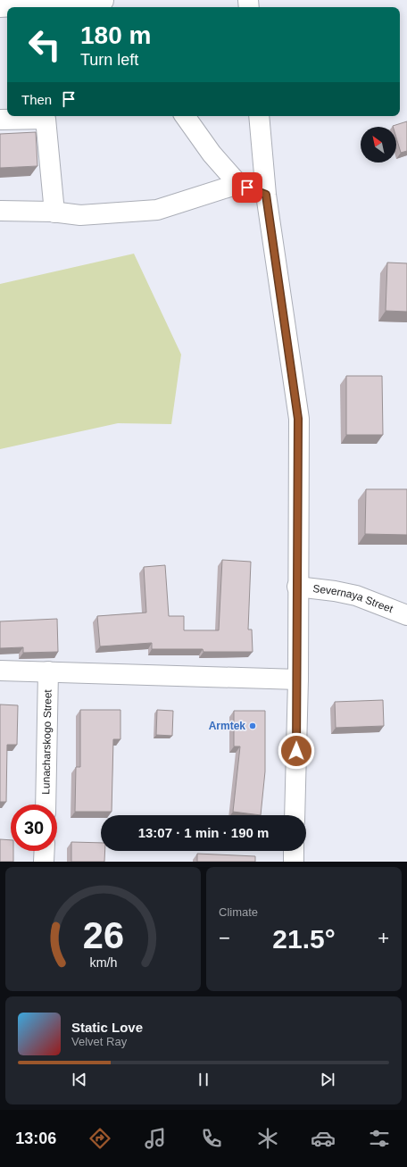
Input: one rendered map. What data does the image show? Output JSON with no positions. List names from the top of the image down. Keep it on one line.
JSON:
{"streets":{"street":["Severnaya Street","Lunacharskogo Street"]},"places":["Armtek"],"north":"top left","page":{"turn":["180 m","Turn left"],"then":"Then","limit":"30","trip":"13:07 · 1 min · 190 m","tile":"Climate","heat":["−","21.5°","+"],"song":["Static Love","Velvet Ray"],"tabs":"13:06","gauge":["26","km/h"]}}
